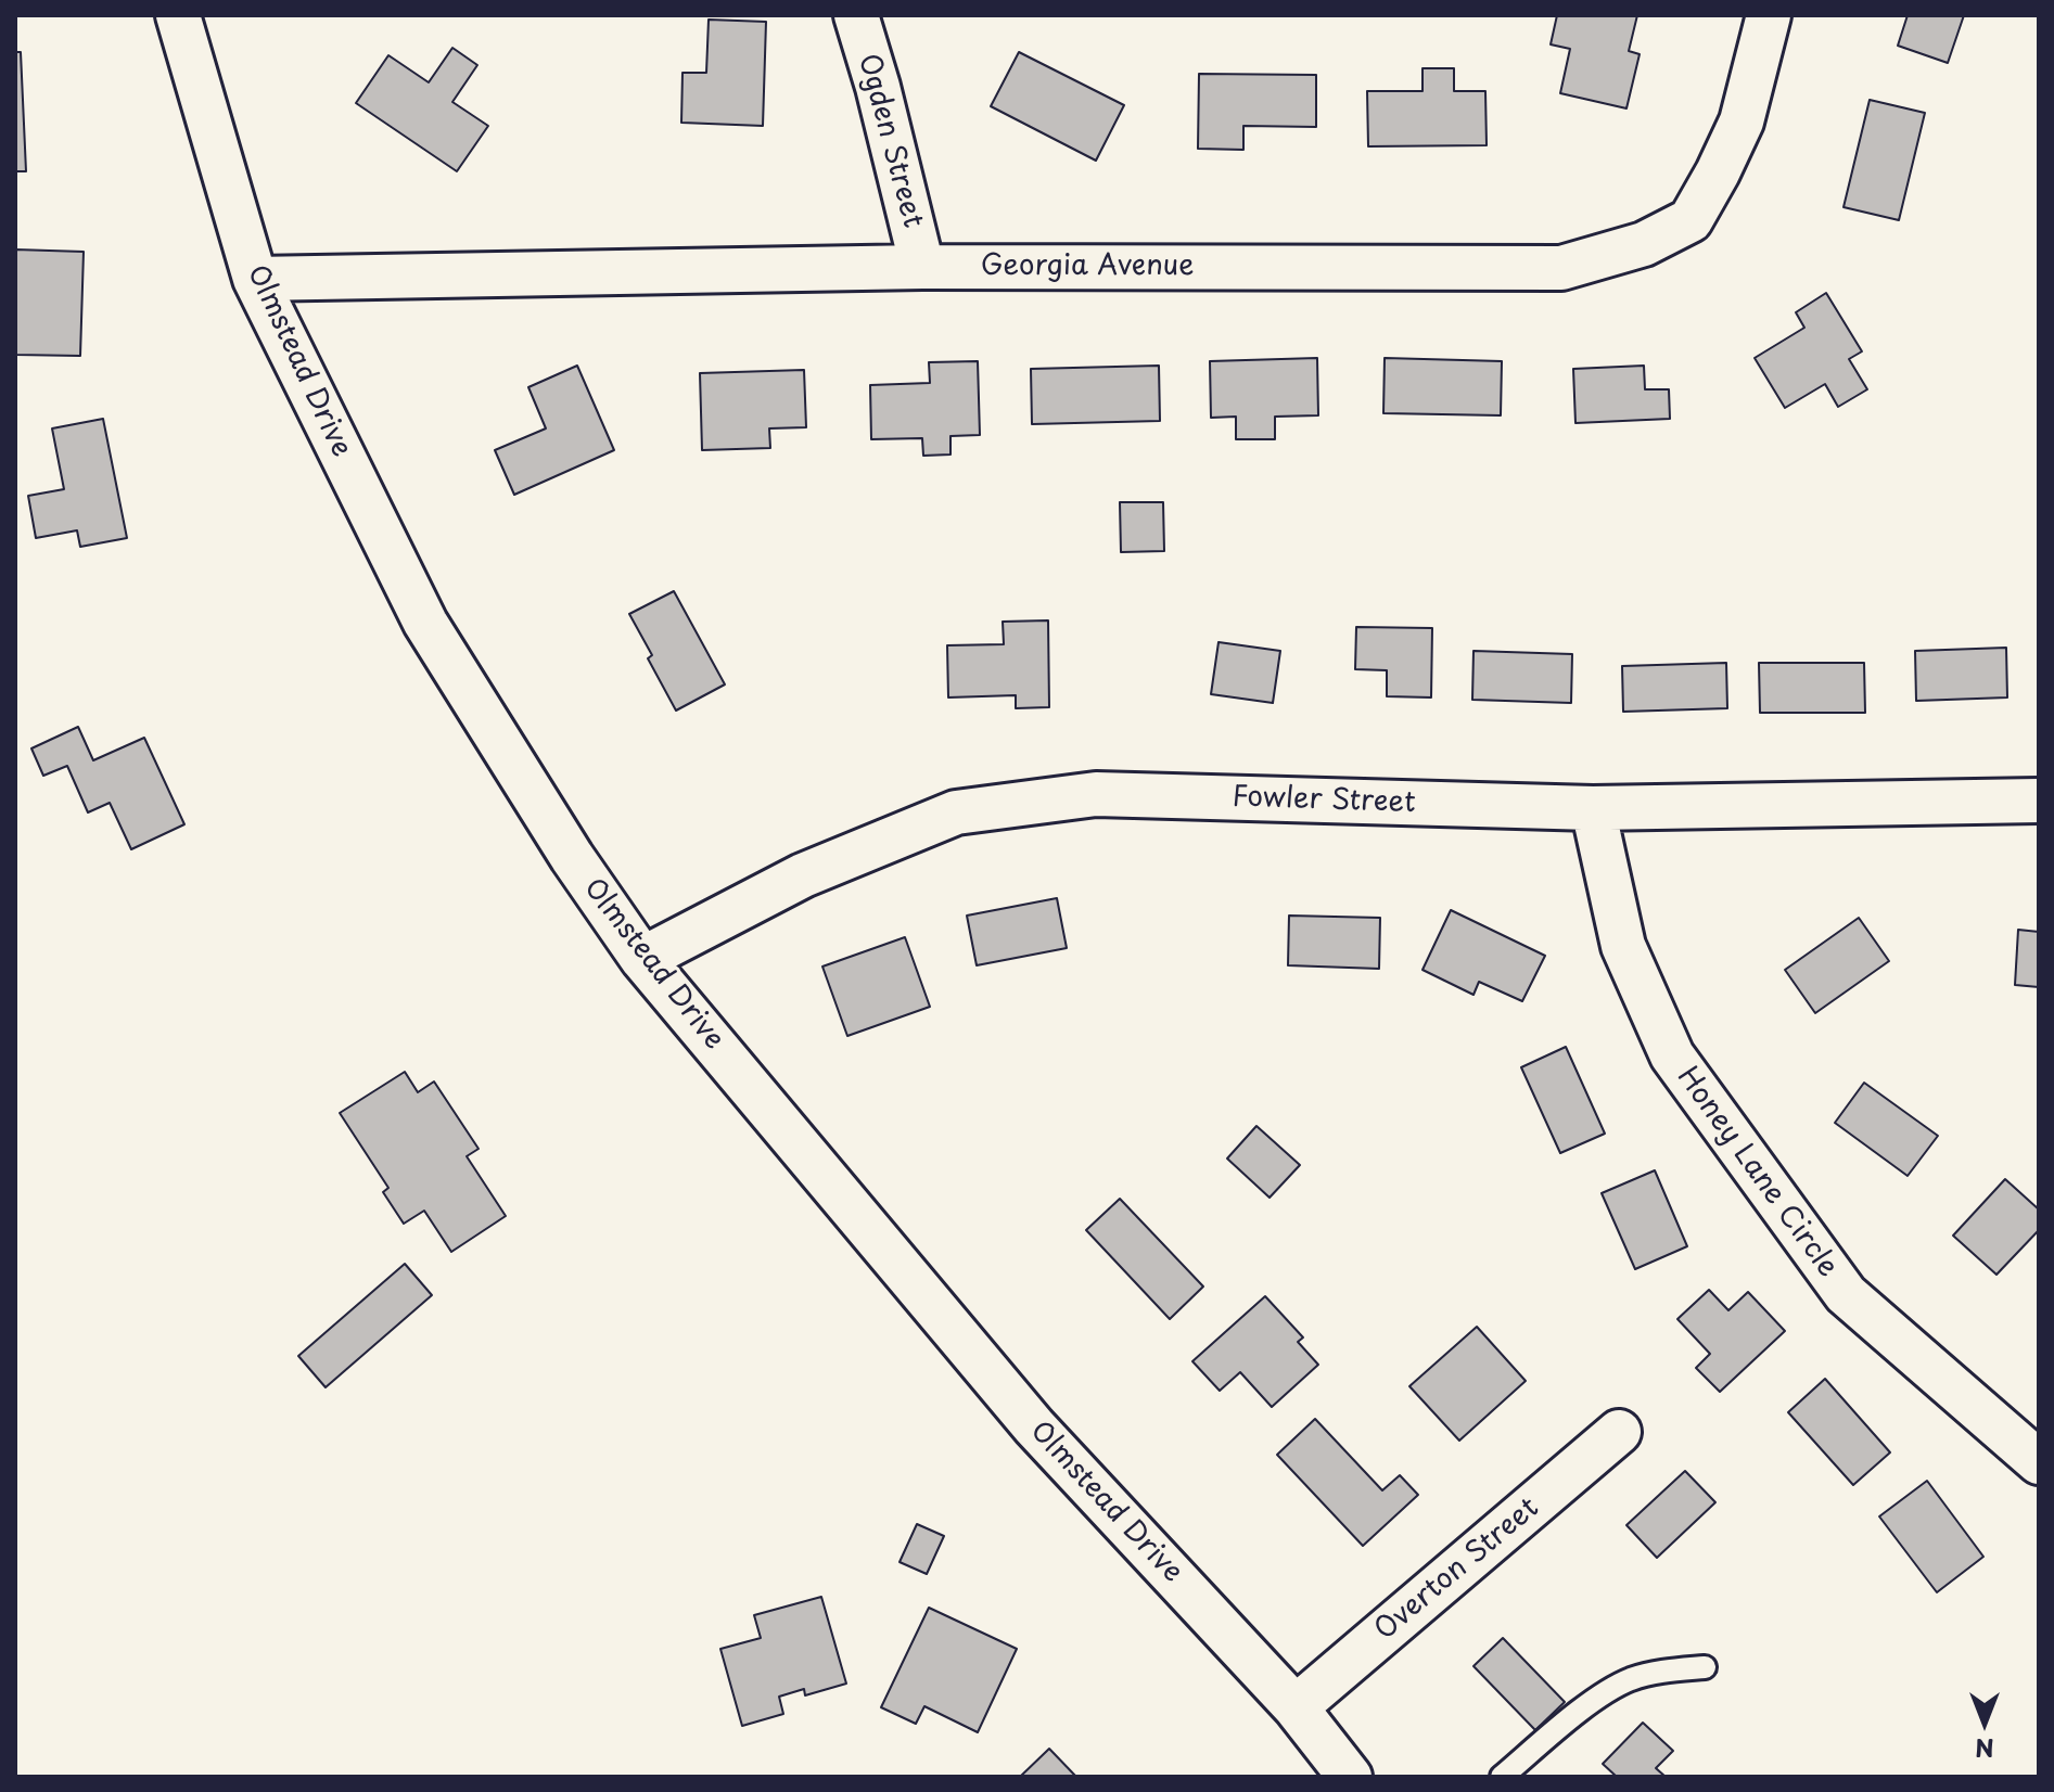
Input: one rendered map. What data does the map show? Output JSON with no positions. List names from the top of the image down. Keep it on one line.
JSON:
{"streets":{"street":["Ogden Street","Georgia Avenue","Olmstead Drive","Fowler Street","Honey Lane Circle","Overton Street"]},"crossings":[["Ogden Street","Georgia Avenue"],["Georgia Avenue","Olmstead Drive"],["Olmstead Drive","Fowler Street"],["Olmstead Drive","Overton Street"],["Fowler Street","Honey Lane Circle"]],"north":"bottom"}
